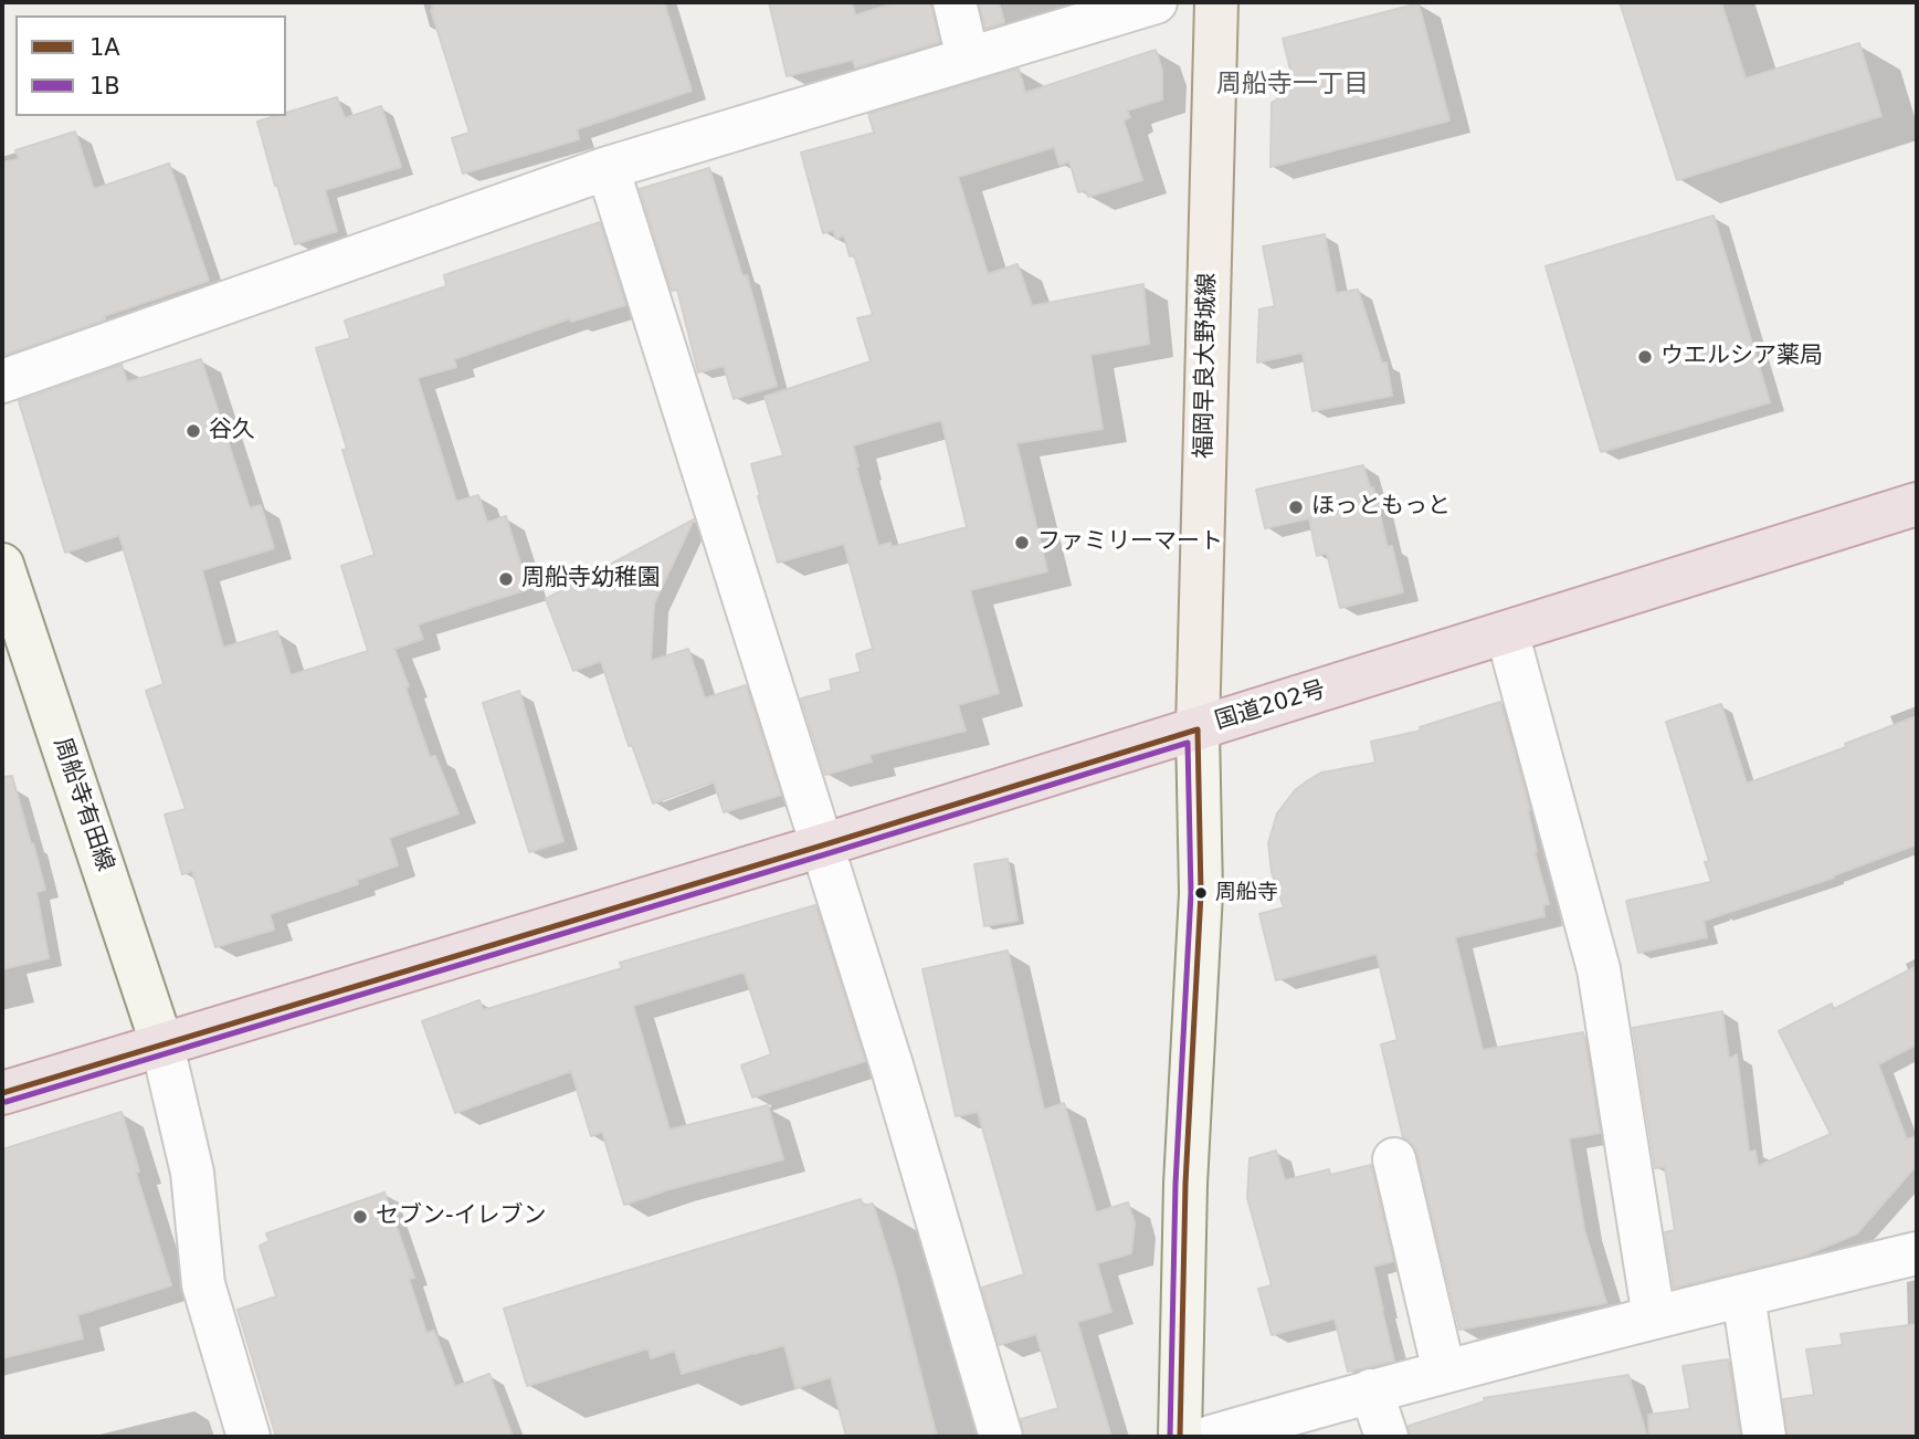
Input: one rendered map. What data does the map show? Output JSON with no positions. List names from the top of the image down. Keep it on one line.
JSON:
{"streets":{"highway":["国道202号"],"main road":["福岡早良大野城線","周船寺有田線"]},"crossings":[["福岡早良大野城線","国道202号"],["国道202号","周船寺有田線"]],"districts":["周船寺一丁目"],"places":["ウエルシア薬局","谷久","ほっともっと","ファミリーマート","周船寺幼稚園","周船寺","セブン-イレブン"],"lines":["transit line 1A","transit line 1B"],"legend":["1A","1B"]}
